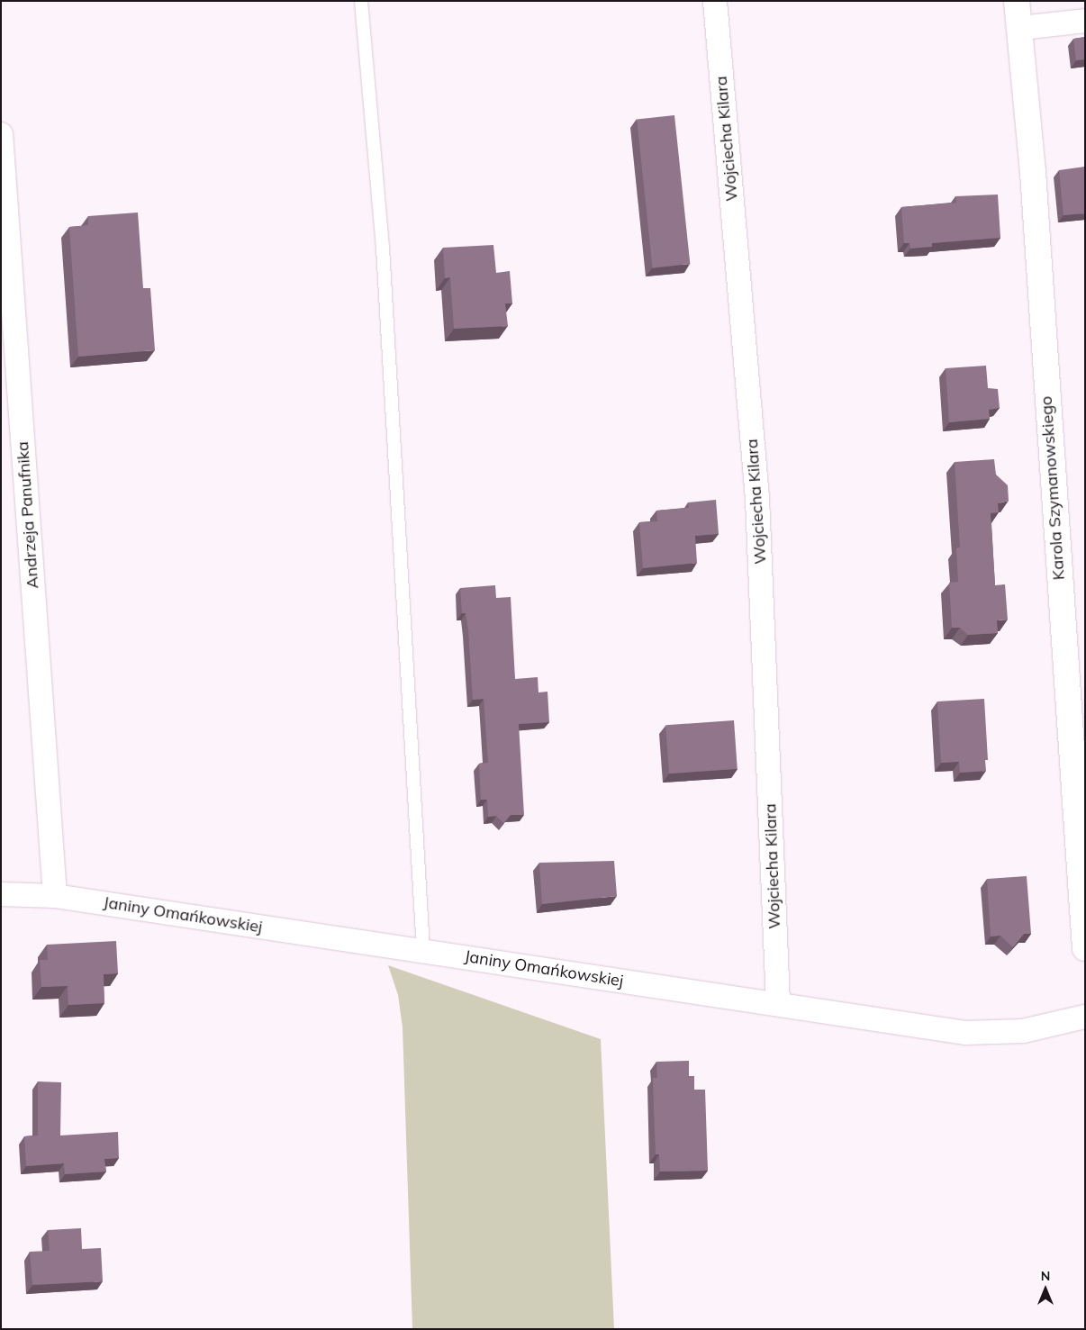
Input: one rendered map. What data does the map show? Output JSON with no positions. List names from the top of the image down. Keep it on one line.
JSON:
{"streets":{"street":["Wojciecha Kilara","Karola Szymanowskiego","Andrzeja Panufnika","Janiny Omańkowskiej"]},"crossings":[["Wojciecha Kilara","Janiny Omańkowskiej"],["Andrzeja Panufnika","Janiny Omańkowskiej"]],"north":"top"}
